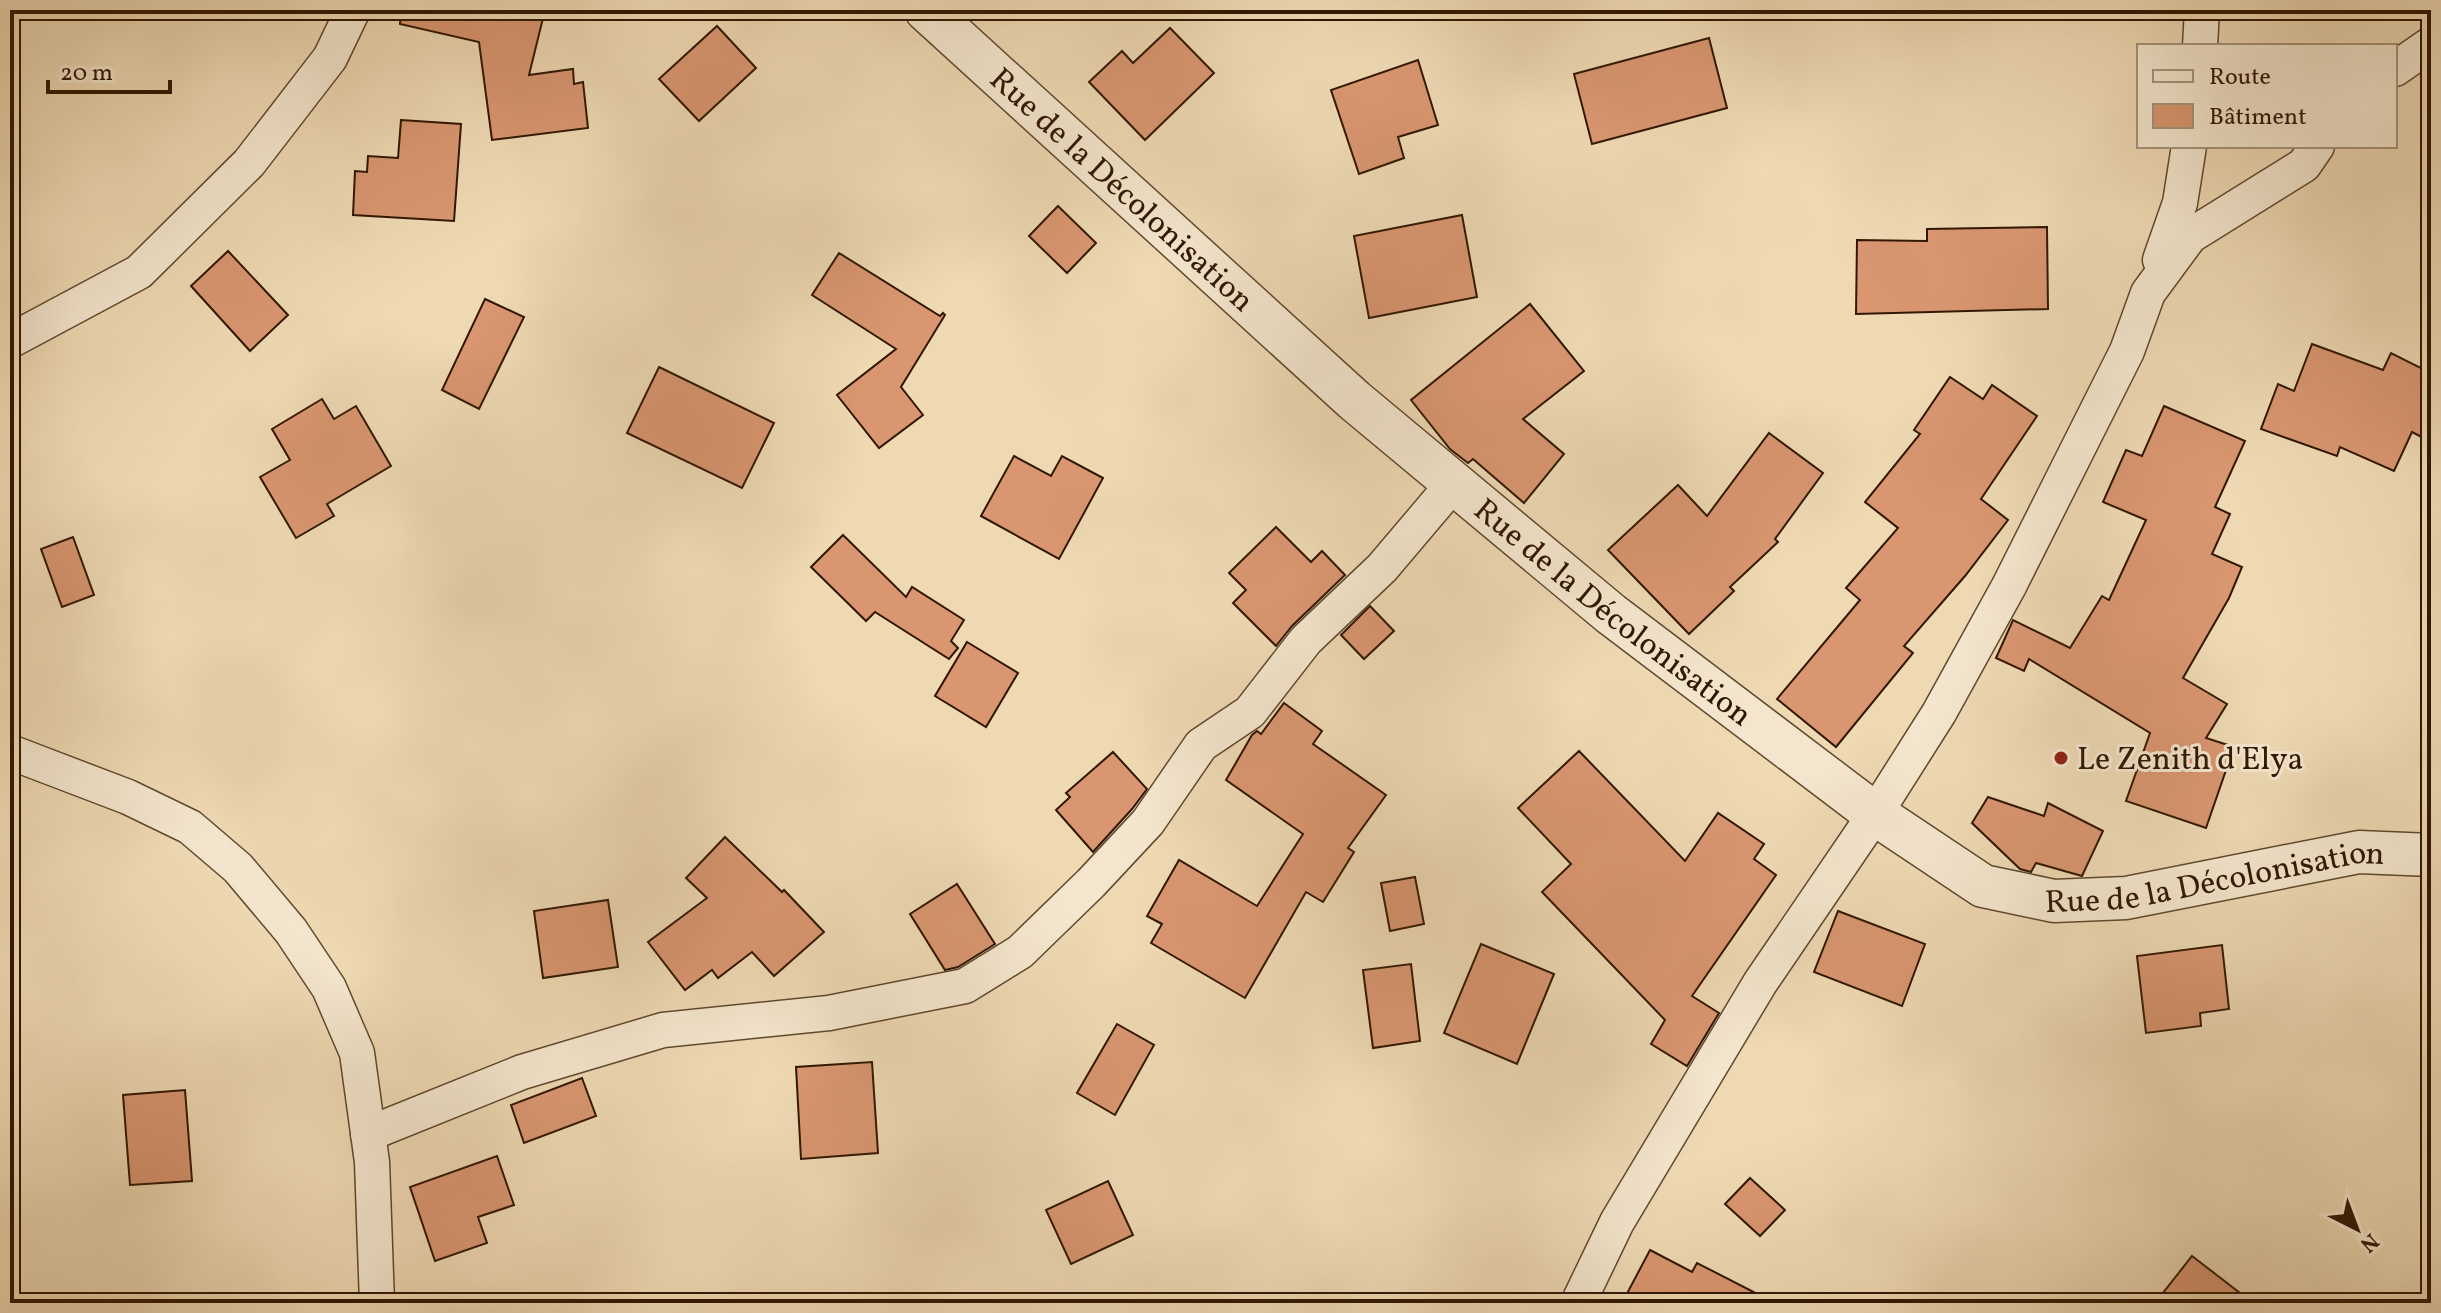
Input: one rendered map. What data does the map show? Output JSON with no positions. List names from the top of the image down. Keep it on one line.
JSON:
{"streets":{"street":["Rue de la Décolonisation"]},"places":["Le Zenith d'Elya"],"legend":["Route","Bâtiment"],"scale_bar":"20 m","north":"bottom right"}
